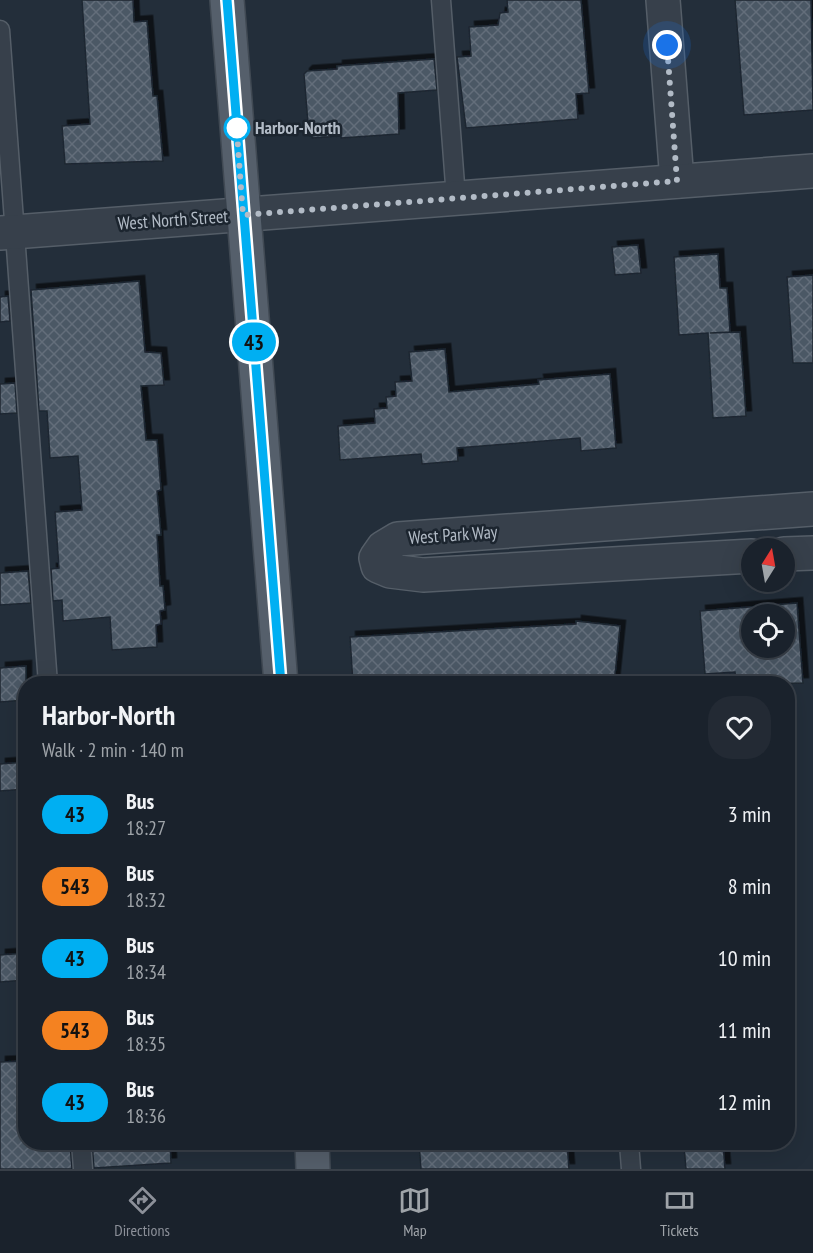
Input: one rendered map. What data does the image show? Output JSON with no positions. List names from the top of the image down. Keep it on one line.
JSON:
{"streets":{"street":["West North Street","West Park Way"]},"places":["Harbor-North"],"lines":["bus line 43"],"north":"top","page":{"on_map":"43","heading":["Harbor-North","Walk · 2 min · 140 m"],"list":[{"mark":"43","name":"Bus","note":"18:27","value":"3 min"},{"mark":"543","name":"Bus","note":"18:32","value":"8 min"},{"mark":"43","name":"Bus","note":"18:34","value":"10 min"},{"mark":"543","name":"Bus","note":"18:35","value":"11 min"},{"mark":"43","name":"Bus","note":"18:36","value":"12 min"}],"tabs":["Directions","Map","Tickets"]}}
